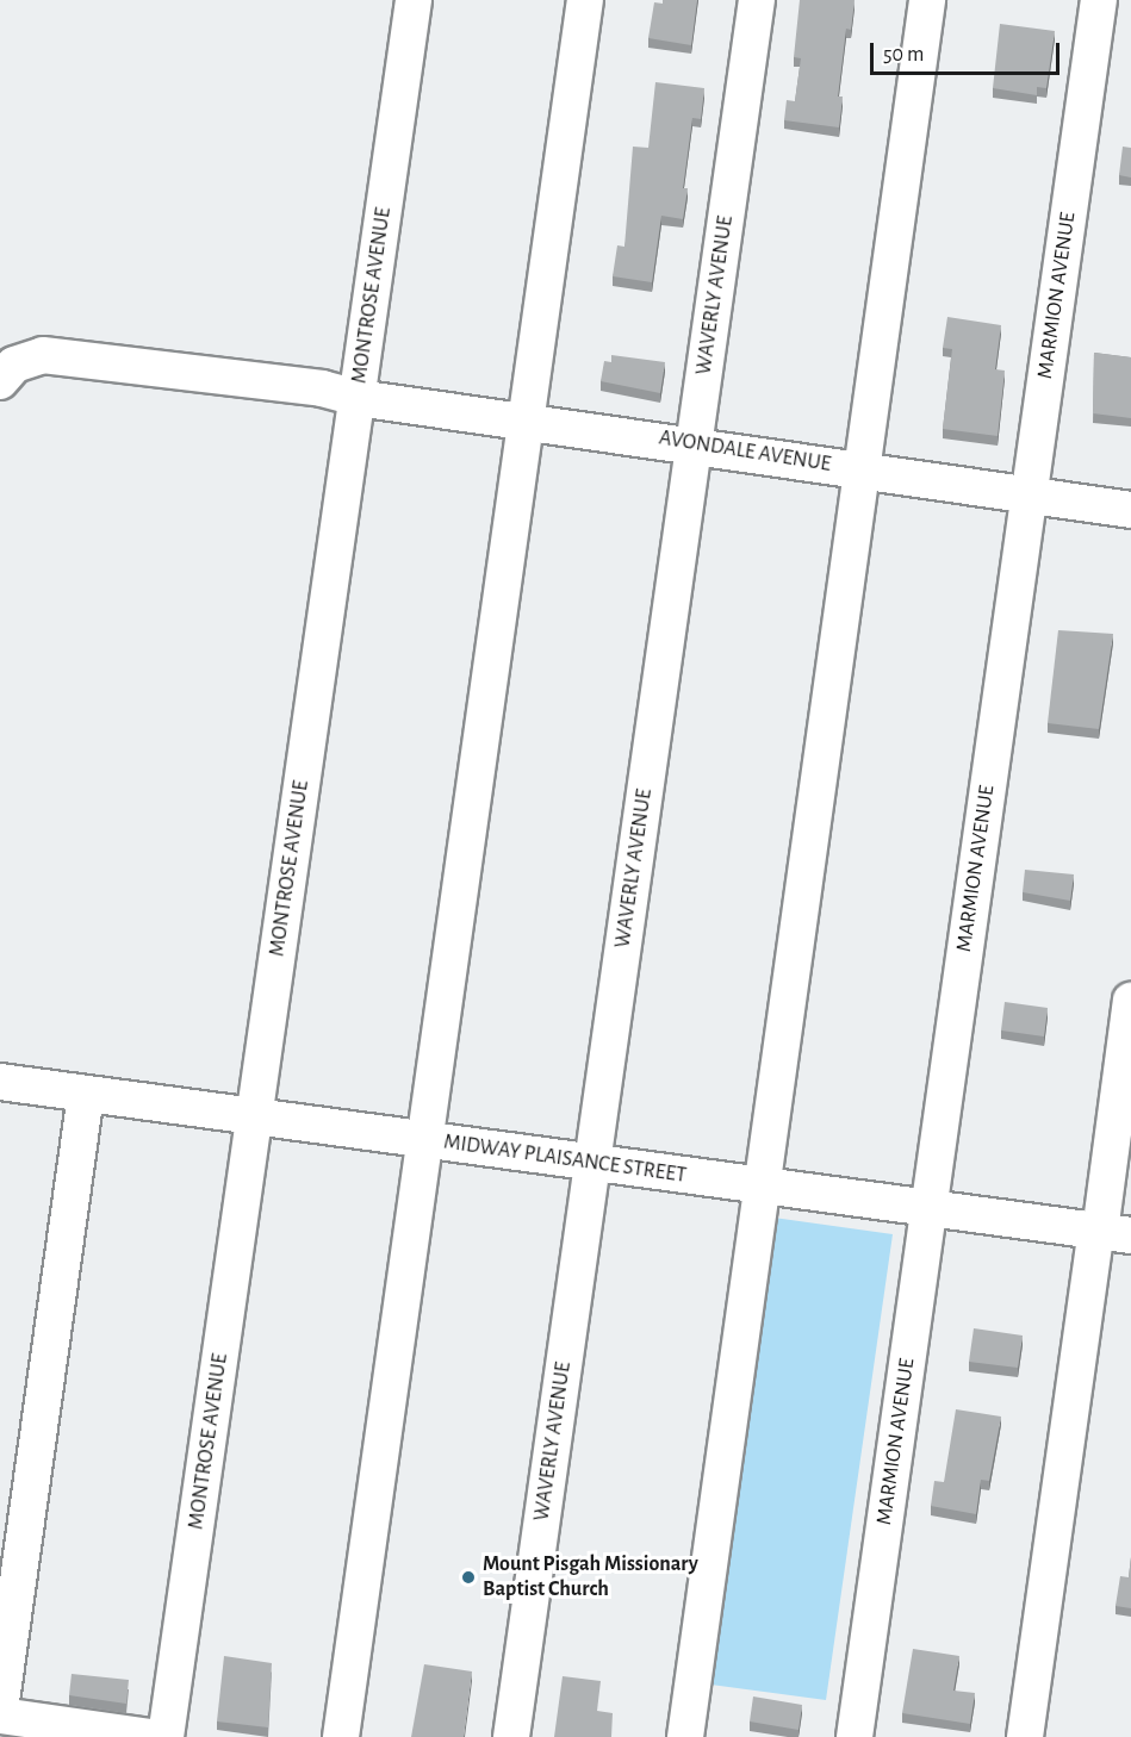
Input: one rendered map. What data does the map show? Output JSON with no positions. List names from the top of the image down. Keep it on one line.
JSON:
{"streets":{"street":["MONTROSE AVENUE","WAVERLY AVENUE","MARMION AVENUE","AVONDALE AVENUE","MIDWAY PLAISANCE STREET"]},"crossings":[["MONTROSE AVENUE","AVONDALE AVENUE"],["MONTROSE AVENUE","MIDWAY PLAISANCE STREET"],["WAVERLY AVENUE","AVONDALE AVENUE"],["WAVERLY AVENUE","MIDWAY PLAISANCE STREET"],["MARMION AVENUE","AVONDALE AVENUE"],["MARMION AVENUE","MIDWAY PLAISANCE STREET"]],"places":["Mount Pisgah Missionary Baptist Church"],"scale_bar":"50 m"}
